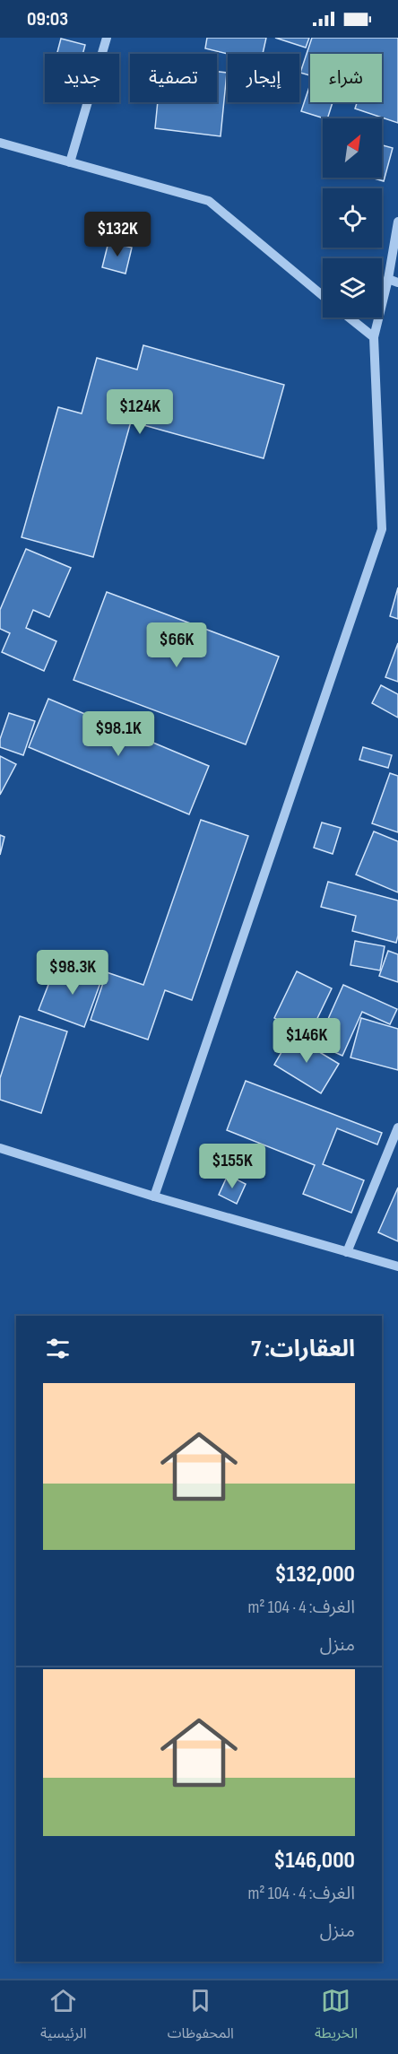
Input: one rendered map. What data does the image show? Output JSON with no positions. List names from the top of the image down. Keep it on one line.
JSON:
{"north":"top right","page":{"status":"09:03","chip":["شراء","إيجار","تصفية","جديد"],"price":["$132K","$124K","$66K","$98.1K","$98.3K","$146K","$155K"],"heading":"العقارات: 7","list":[{"name":"$132,000","note":"الغرف: 4 · 104 m² · منزل"},{"name":"$146,000","note":"الغرف: 4 · 104 m² · منزل"}],"tabs":["الخريطة","المحفوظات","الرئيسية"]}}
